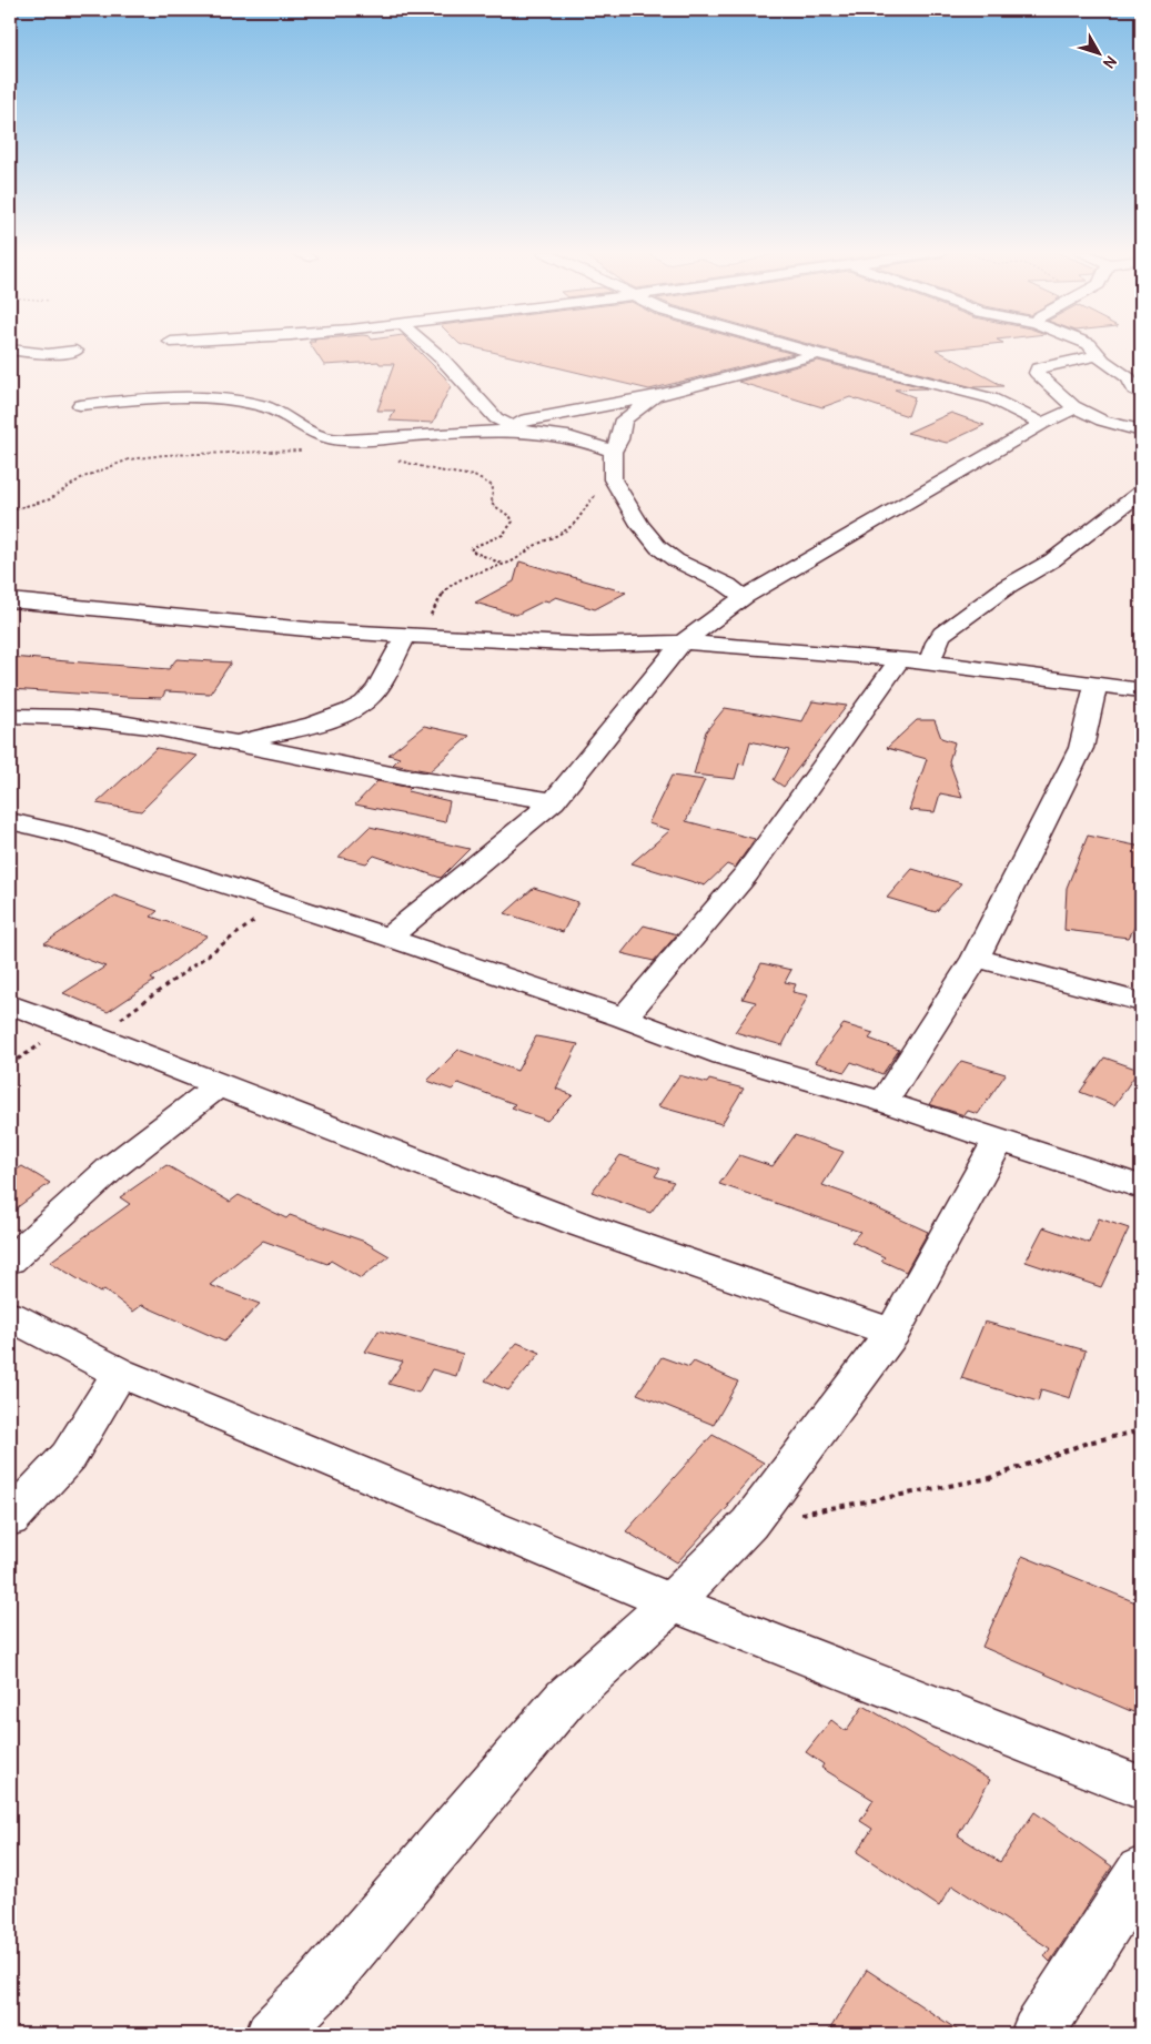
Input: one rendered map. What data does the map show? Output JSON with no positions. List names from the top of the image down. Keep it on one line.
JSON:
{"north":"bottom right"}
